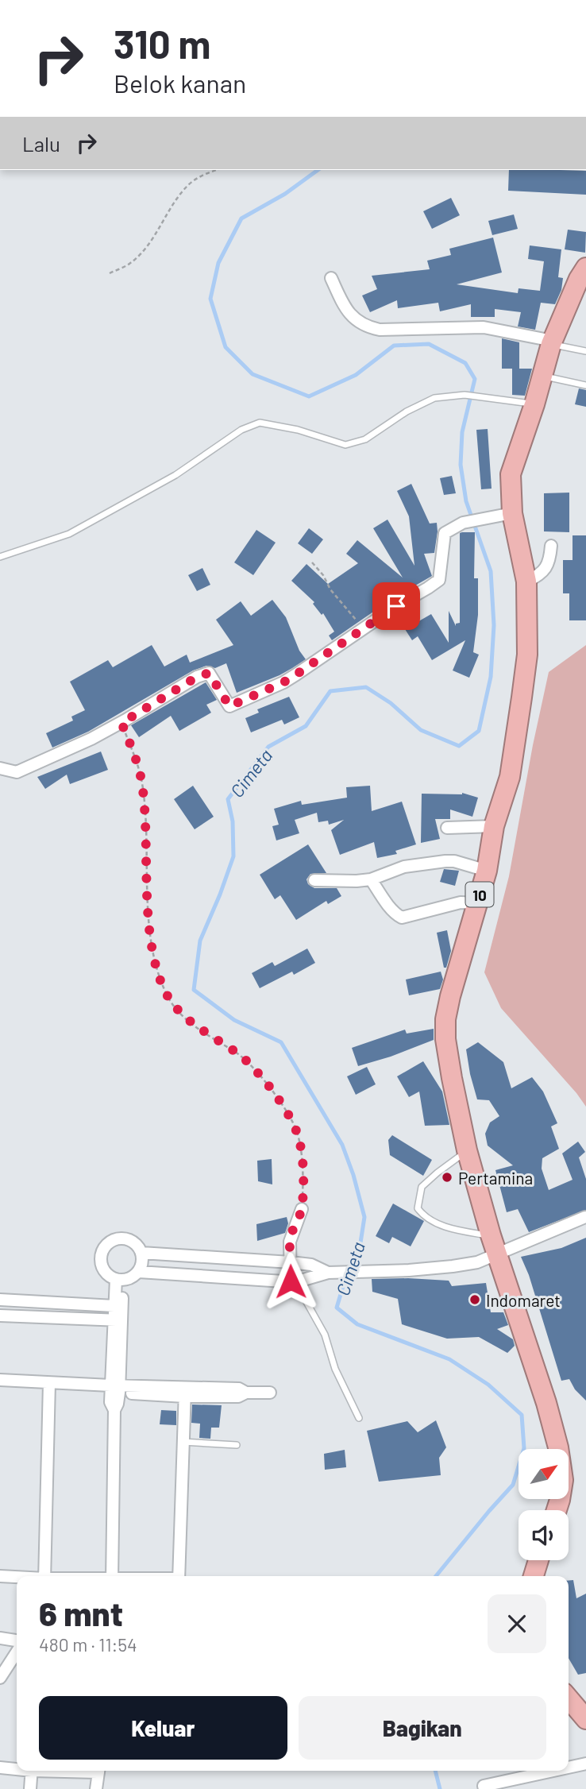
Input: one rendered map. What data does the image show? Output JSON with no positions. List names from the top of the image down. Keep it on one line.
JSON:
{"streets":{"highway":["10"]},"water":["Cimeta"],"places":["Pertamina","Indomaret"],"north":"top right","page":{"turn":["310 m","Belok kanan"],"then":"Lalu","heading":["6 mnt","480 m · 11:54"],"buttons":["Keluar","Bagikan"]}}
